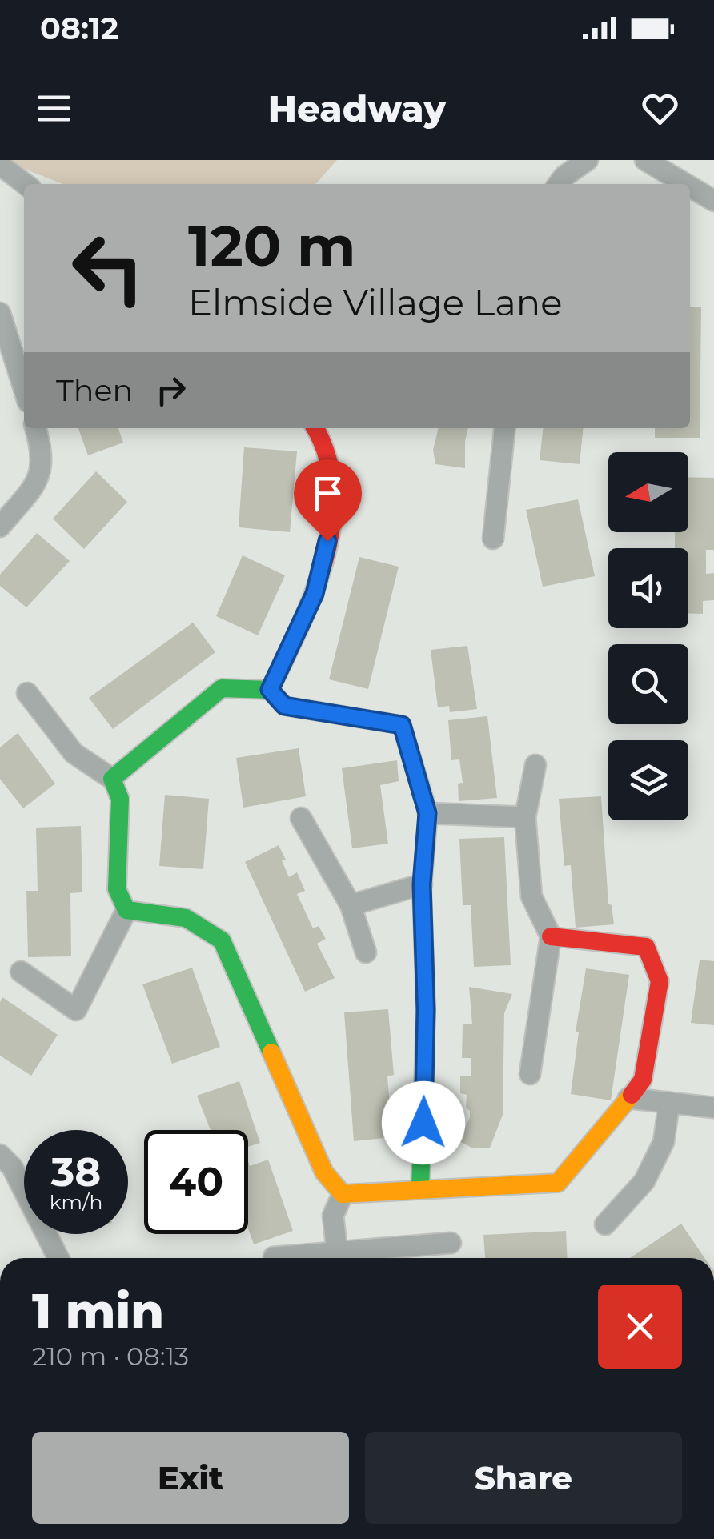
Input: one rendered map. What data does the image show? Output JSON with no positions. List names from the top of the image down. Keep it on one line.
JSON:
{"north":"left","page":{"status":"08:12","header":"Headway","turn":["120 m","Elmside Village Lane"],"then":"Then","speed":"38 km/h","limit":"40","heading":["1 min","210 m · 08:13"],"buttons":["Exit","Share"]}}
